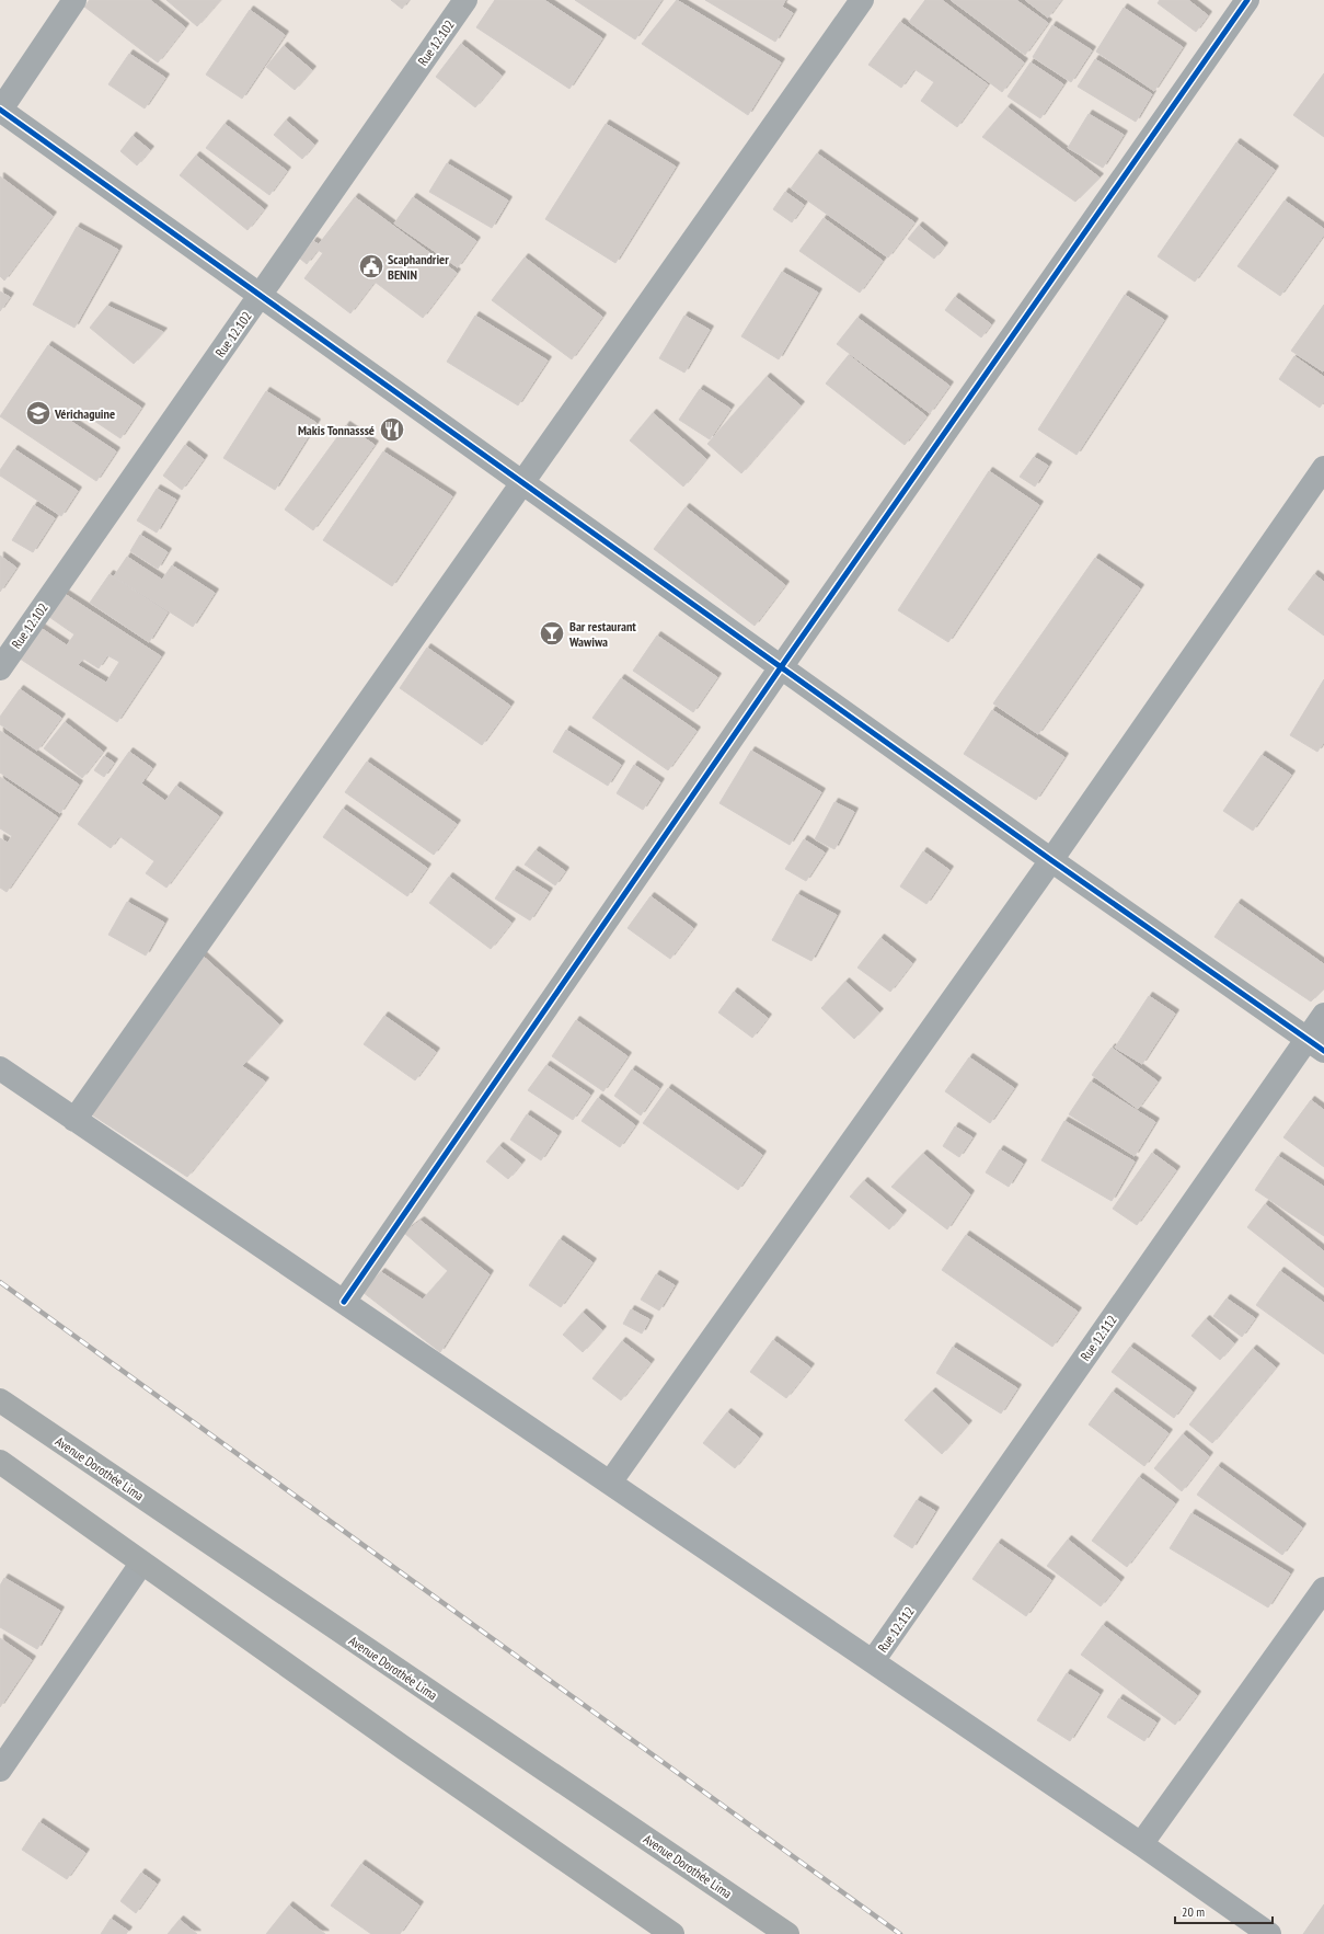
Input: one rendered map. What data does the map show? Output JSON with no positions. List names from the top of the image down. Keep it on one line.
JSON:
{"streets":{"main road":["Avenue Dorothée Lima"],"street":["Rue 12.102","Rue 12.112"]},"places":{"public building":["Scaphandrier BENIN"],"school or university":["Vérichaguine"],"restaurant":["Makis Tonnasssé"],"bar":["Bar restaurant Wawiwa"]},"scale_bar":"20 m"}
